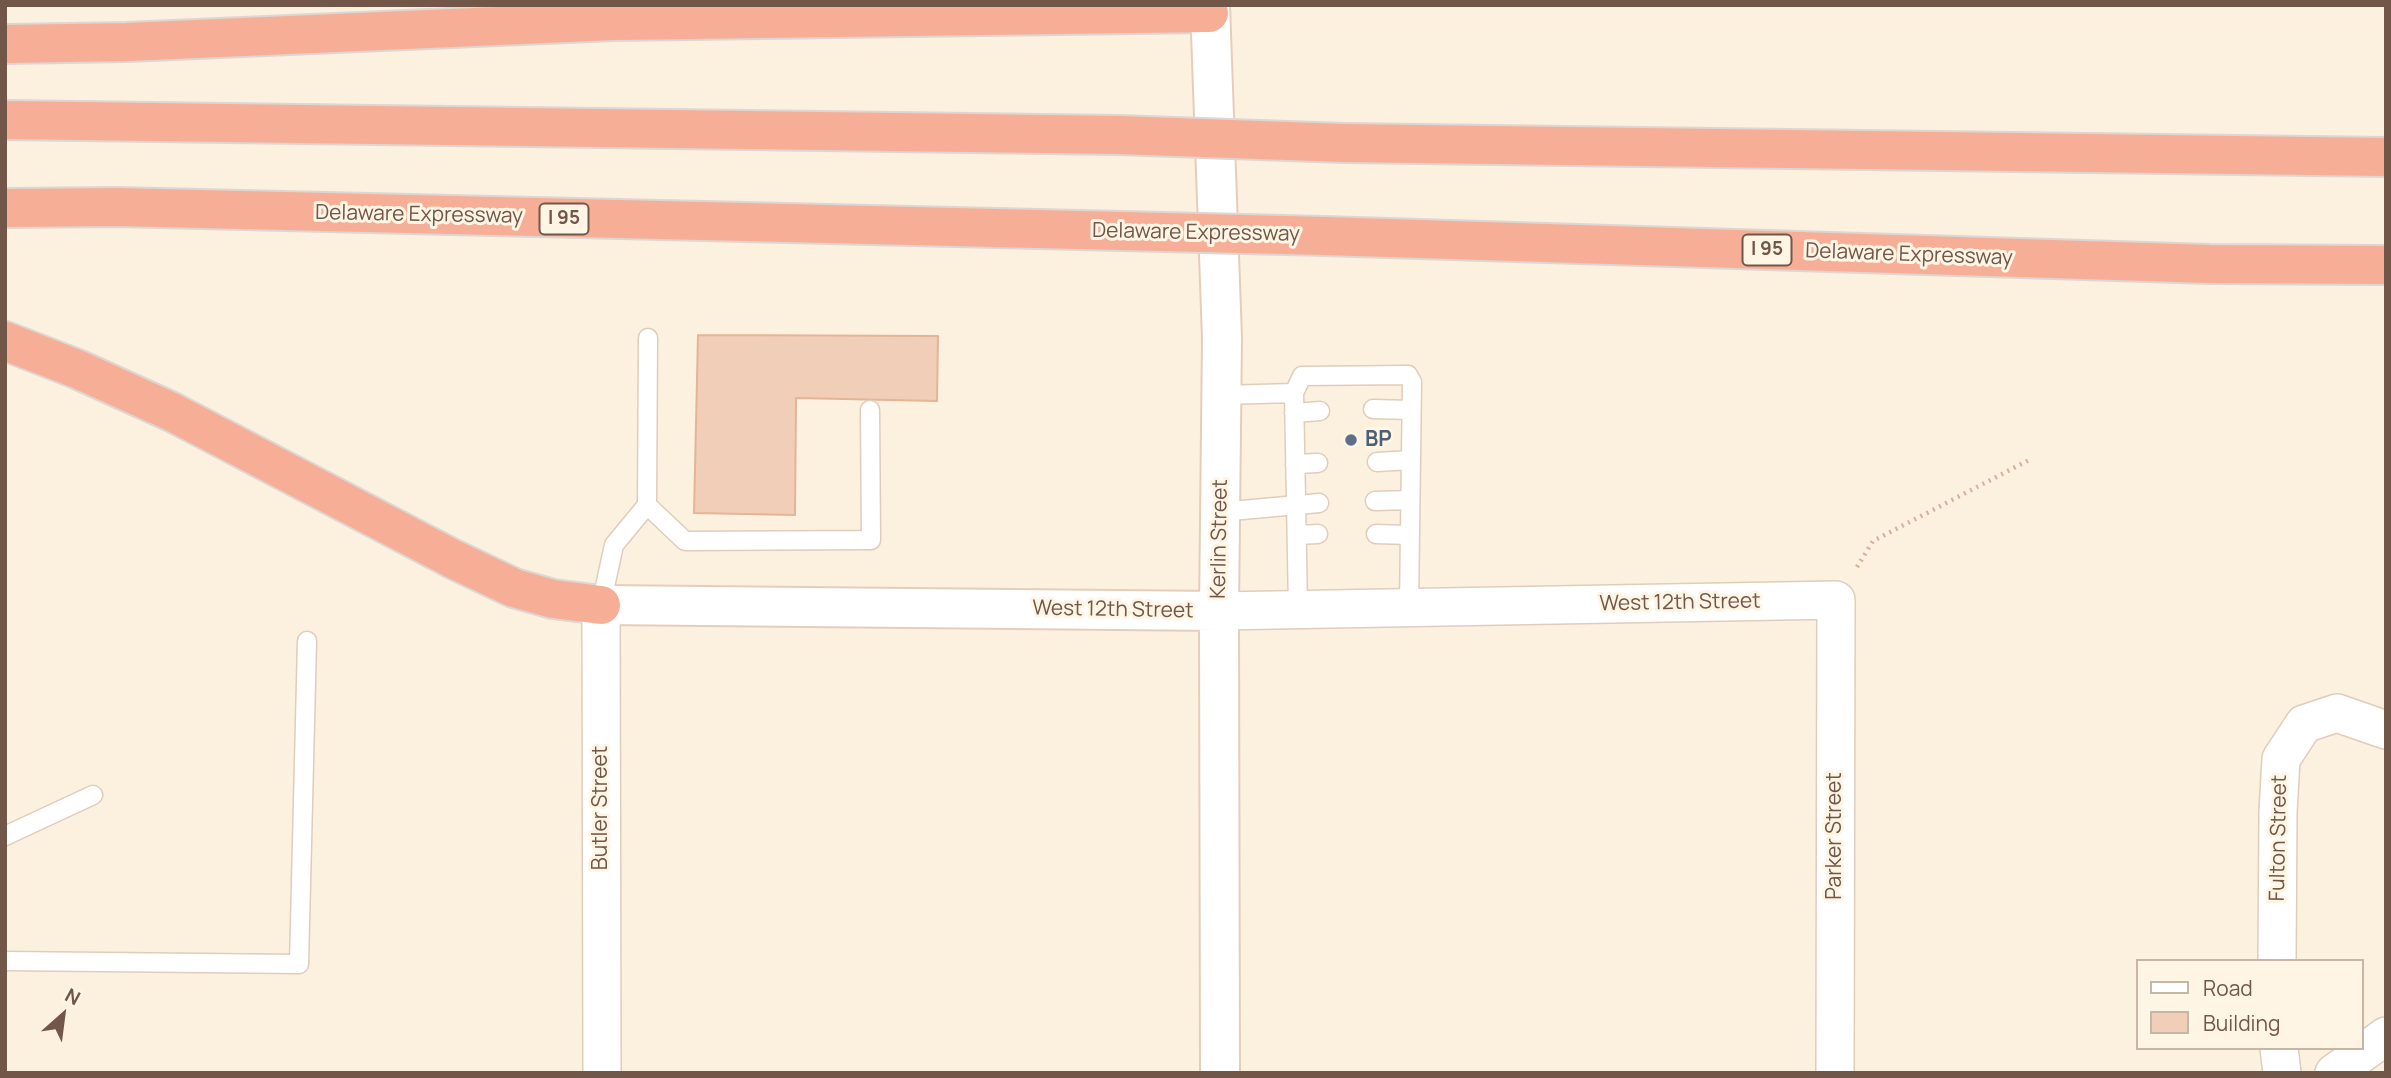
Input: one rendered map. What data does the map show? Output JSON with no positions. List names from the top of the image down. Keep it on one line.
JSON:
{"streets":{"highway":["Delaware Expressway","I 95"],"main road":["Kerlin Street","West 12th Street"],"street":["Butler Street","Parker Street","Fulton Street"]},"crossings":[["Kerlin Street","West 12th Street"],["West 12th Street","Butler Street"],["West 12th Street","Parker Street"]],"places":["BP"],"legend":["Road","Building"],"north":"top right"}
